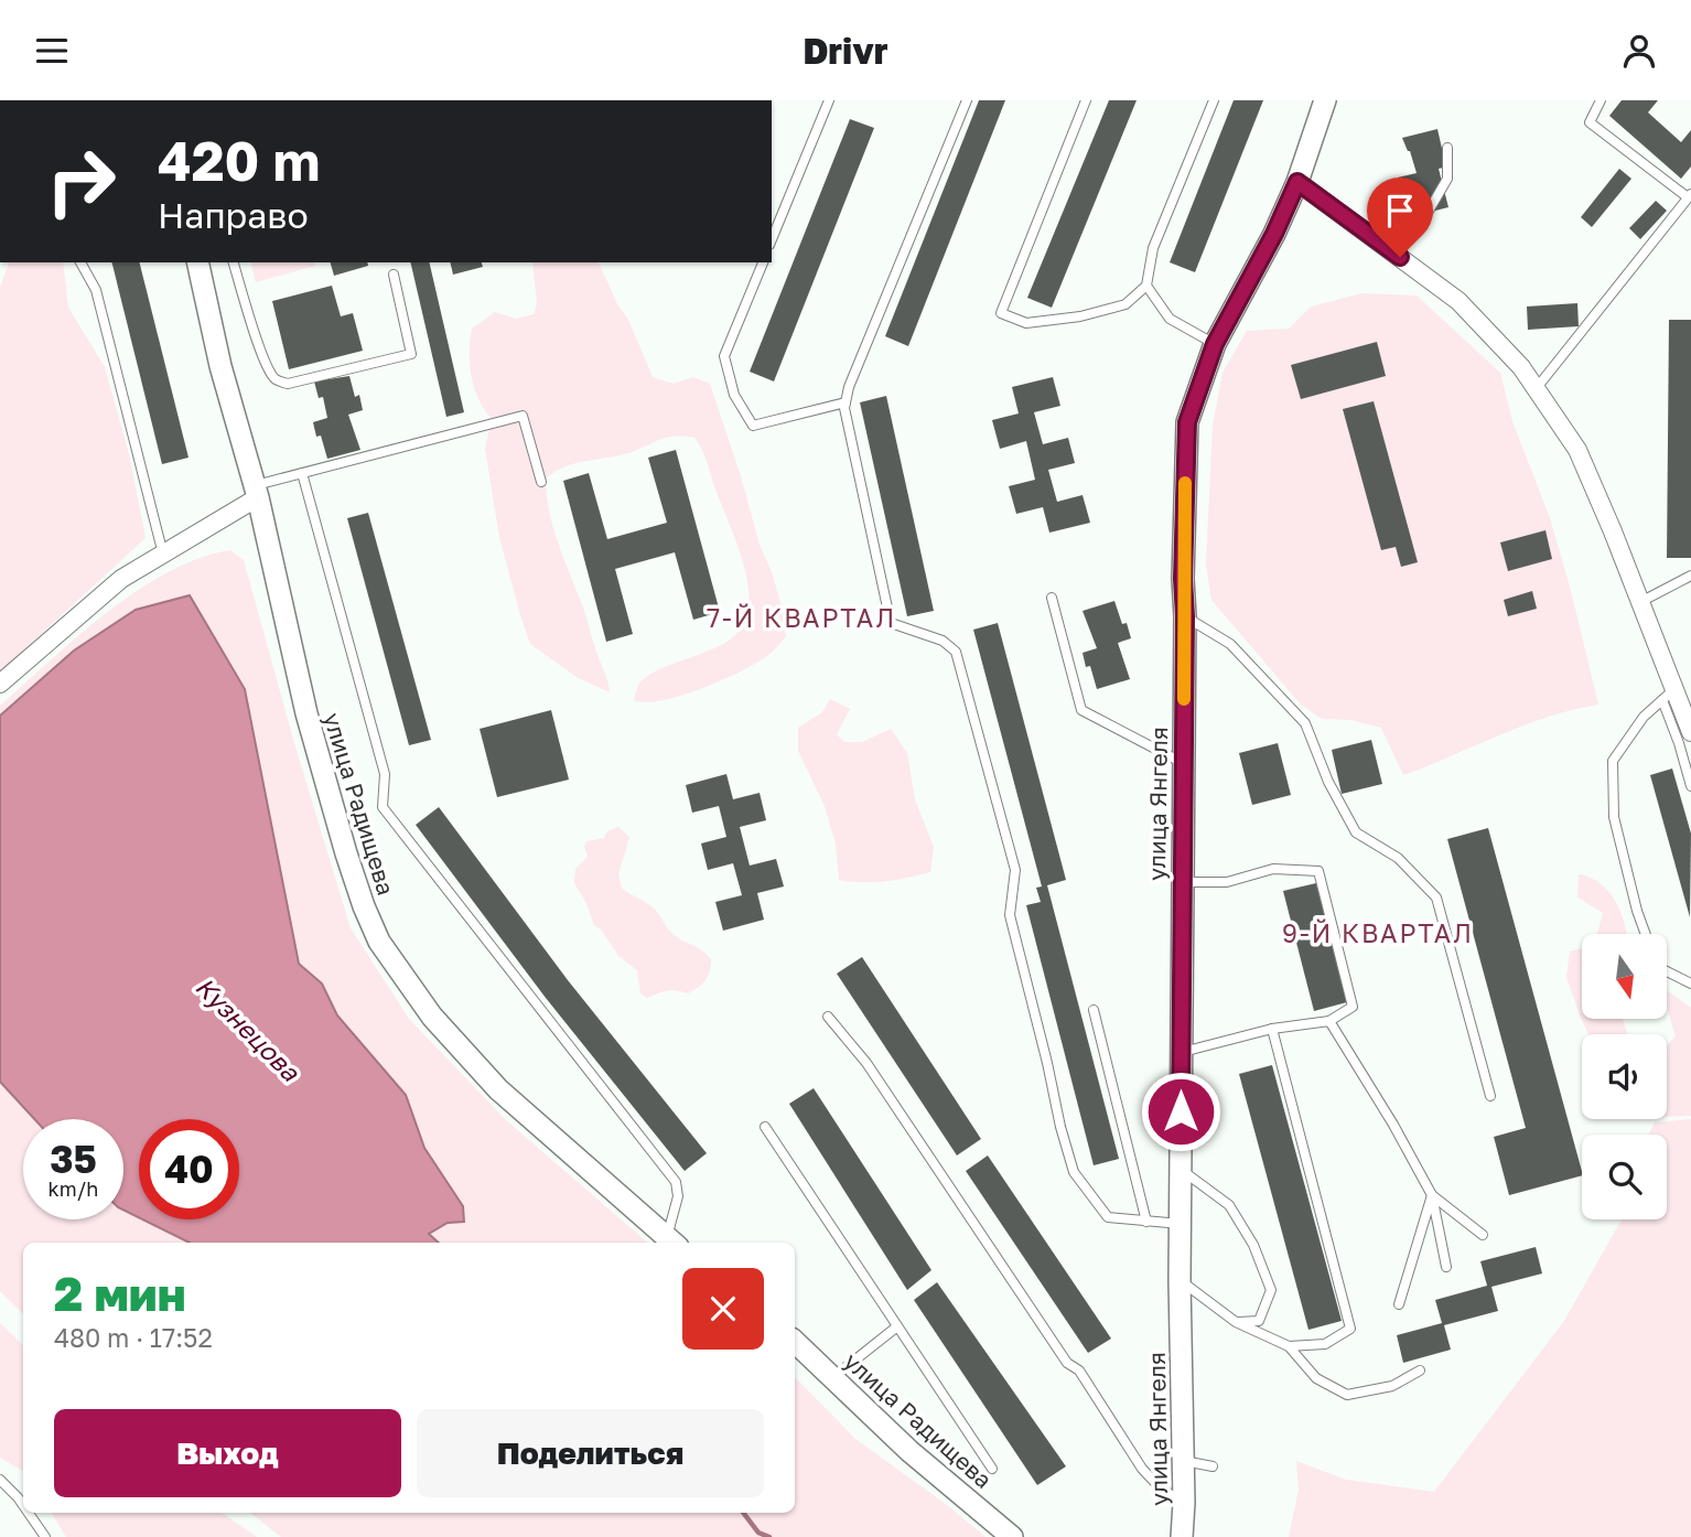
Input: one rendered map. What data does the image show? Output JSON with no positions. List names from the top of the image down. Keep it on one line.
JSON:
{"streets":{"street":["улица Радищева","улица Янгеля"]},"districts":["7-Й КВАРТАЛ","9-Й КВАРТАЛ"],"water":["Кузнецова"],"north":"bottom","page":{"header":"Drivr","turn":["420 m","Направо"],"speed":"35 km/h","limit":"40","heading":["2 мин","480 m · 17:52"],"buttons":["Выход","Поделиться"]}}
